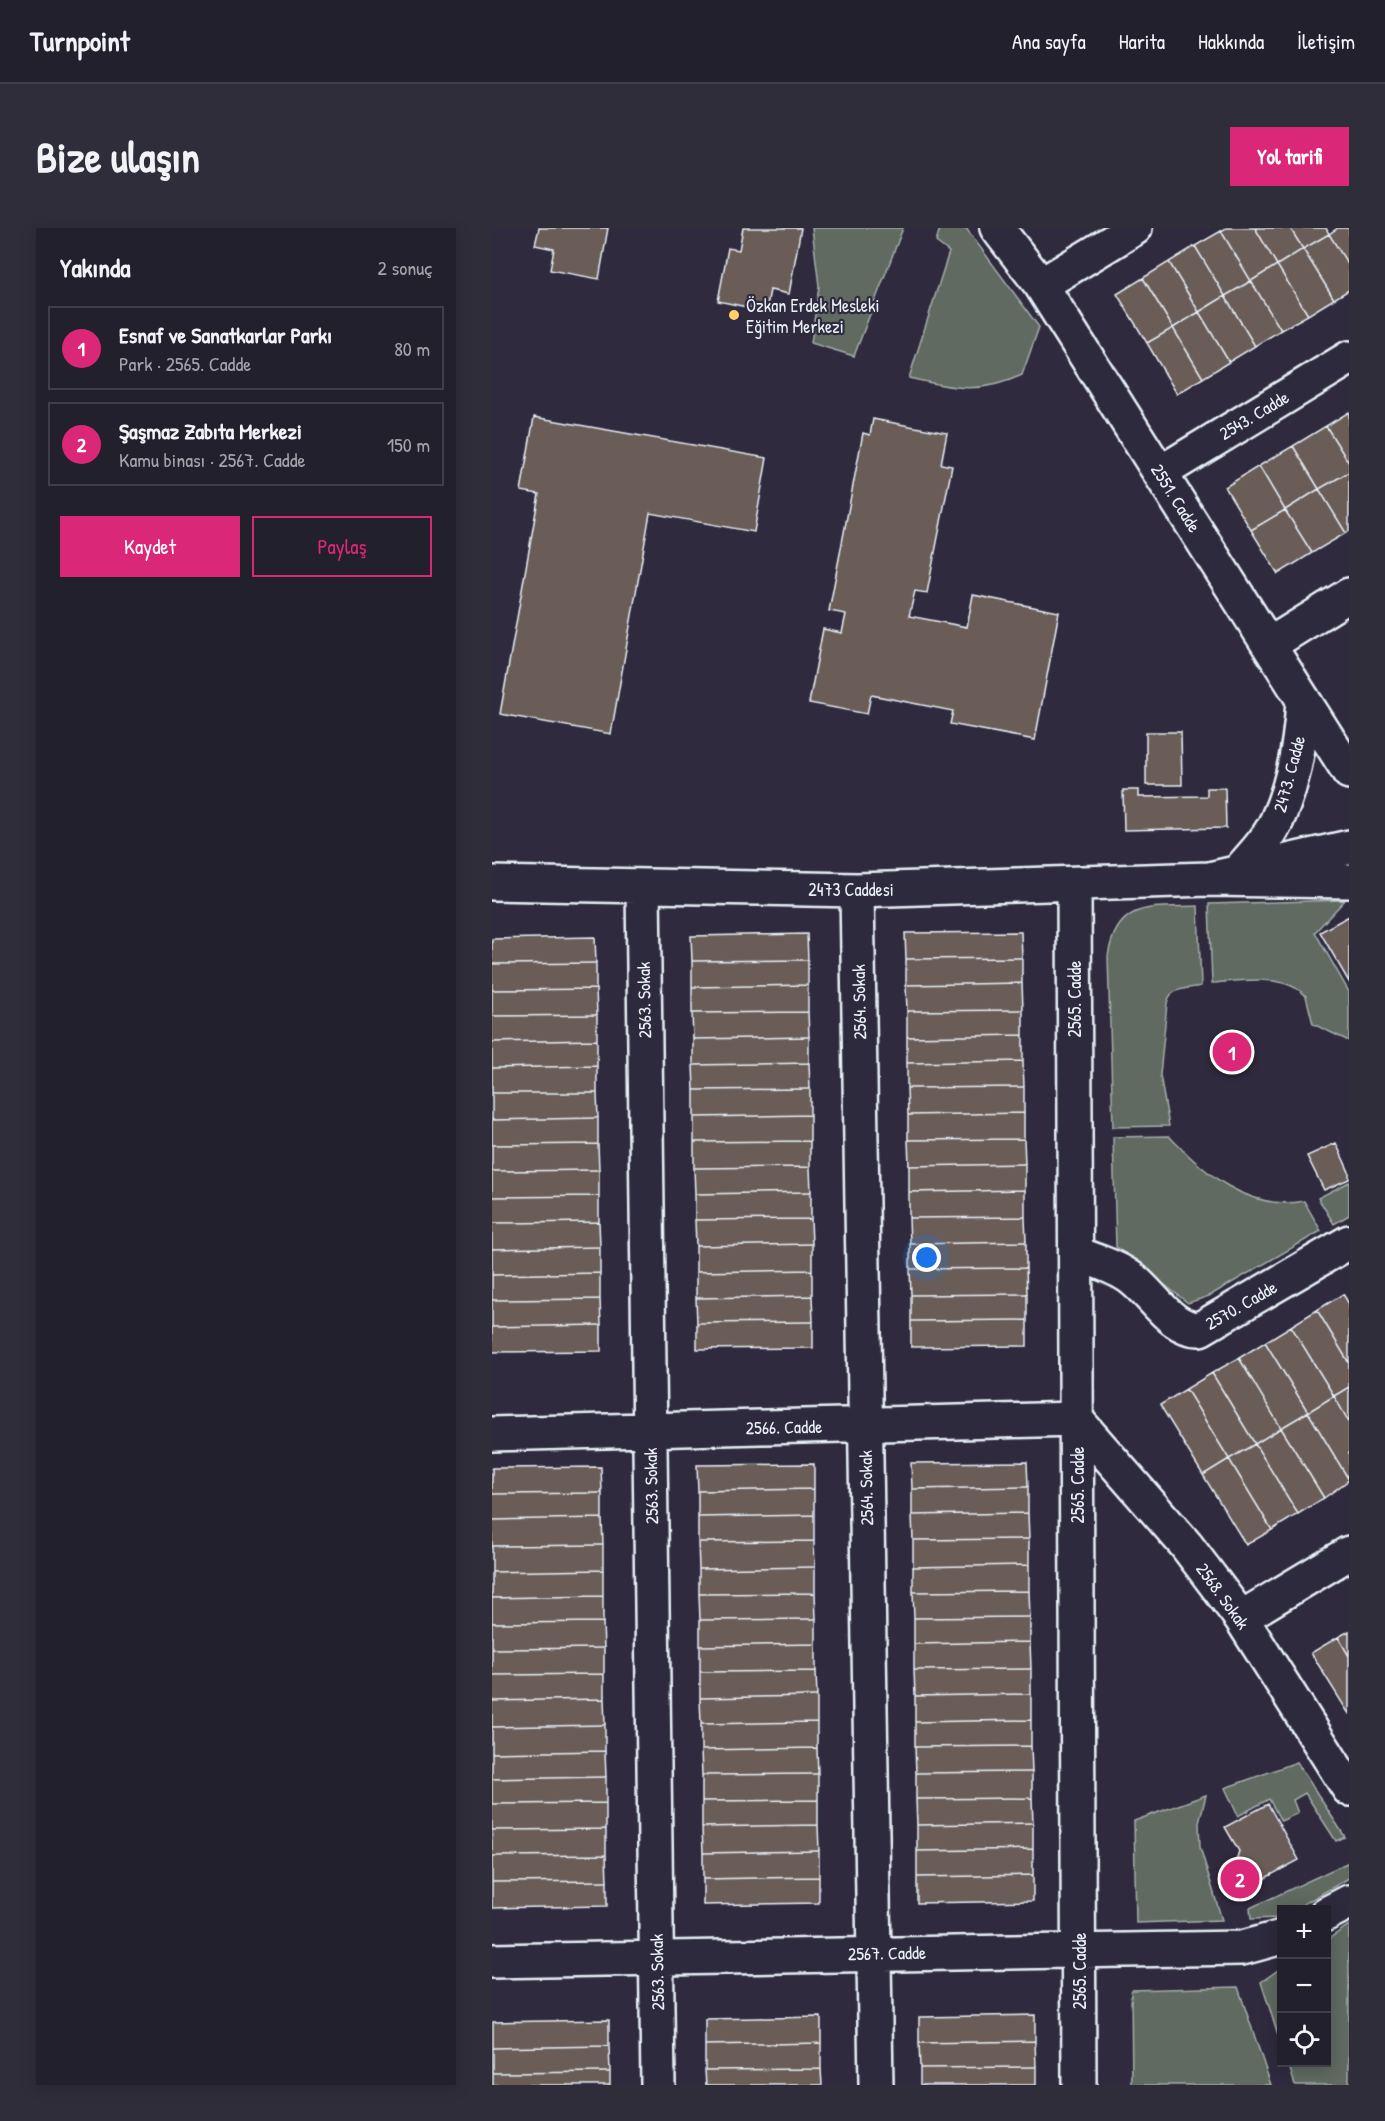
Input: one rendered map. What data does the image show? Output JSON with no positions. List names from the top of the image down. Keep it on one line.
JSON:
{"streets":{"street":["2543. Cadde","2551. Cadde","2473. Cadde","2473 Caddesi","2565. Cadde","2563. Sokak","2564. Sokak","2570. Cadde","2566. Cadde","2568. Sokak","2567. Cadde"]},"crossings":[["2543. Cadde","2551. Cadde"],["2551. Cadde","2473. Cadde"],["2473. Cadde","2473 Caddesi"],["2473 Caddesi","2565. Cadde"],["2473 Caddesi","2563. Sokak"],["2473 Caddesi","2564. Sokak"],["2565. Cadde","2570. Cadde"],["2565. Cadde","2566. Cadde"],["2565. Cadde","2568. Sokak"],["2565. Cadde","2567. Cadde"],["2563. Sokak","2566. Cadde"],["2563. Sokak","2567. Cadde"],["2564. Sokak","2566. Cadde"],["2564. Sokak","2567. Cadde"],["2566. Cadde","2568. Sokak"]],"places":["Özkan Erdek Mesleki Eğitim Merkezi"],"page":{"header":"Turnpoint","nav":["Ana sayfa","Harita","Hakkında","İletişim"],"buttons":["Yol tarifi",["Kaydet","Paylaş"]],"title":"Bize ulaşın","heading":["Yakında","2 sonuç"],"list":[{"mark":"1","name":"Esnaf ve Sanatkarlar Parkı","note":"Park · 2565. Cadde","value":"80 m"},{"mark":"2","name":"Şaşmaz Zabıta Merkezi","note":"Kamu binası · 2567. Cadde","value":"150 m"}],"pins":["1","2"],"map_buttons":["+","−"]}}
